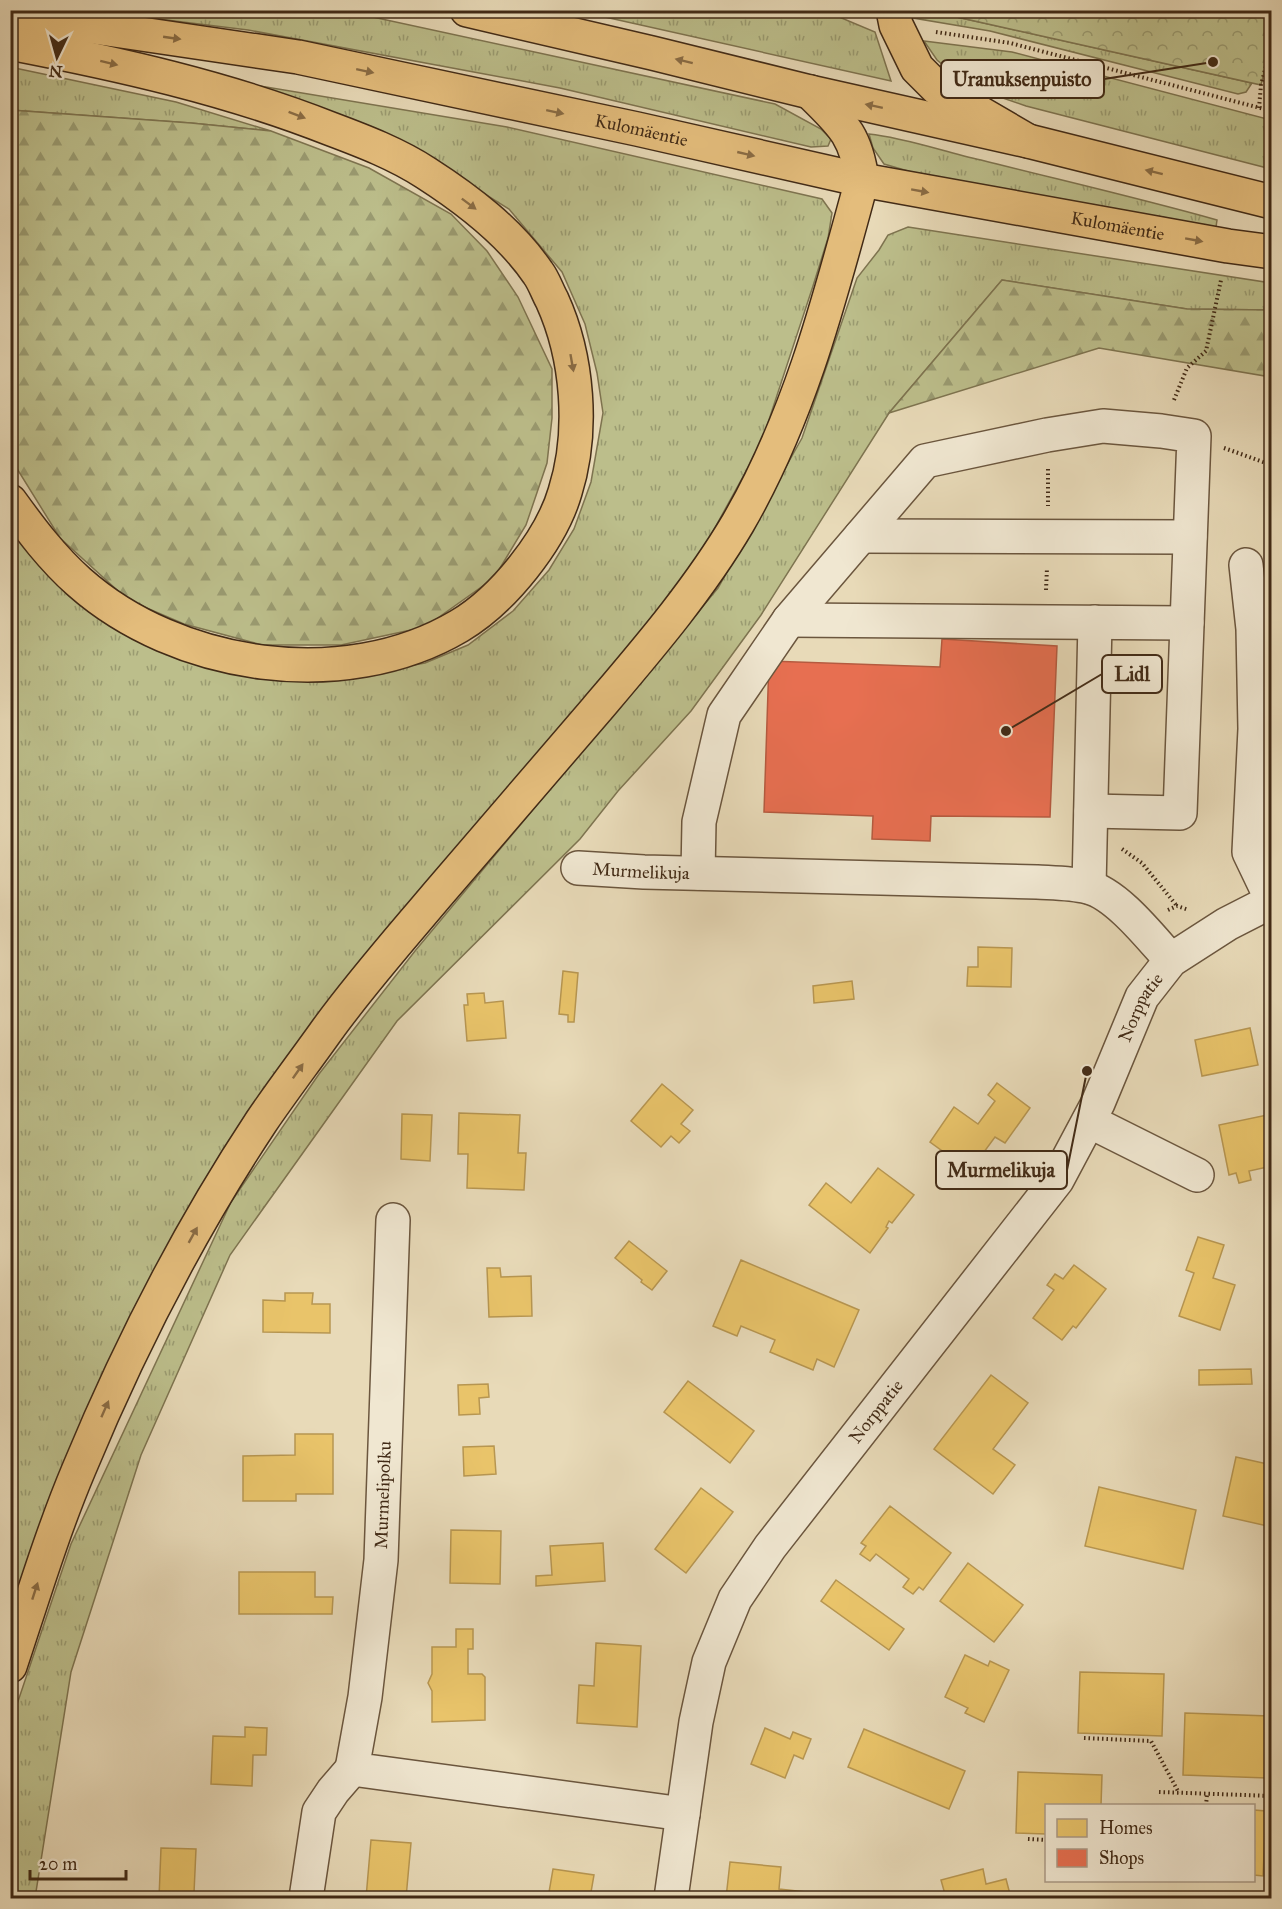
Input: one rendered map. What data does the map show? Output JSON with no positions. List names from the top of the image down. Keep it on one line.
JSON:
{"streets":{"main road":["Kulomäentie"],"street":["Murmelikuja","Norppatie","Murmelipolku"]},"crossings":[["Murmelikuja","Norppatie"]],"places":["Uranuksenpuisto","Lidl","Murmelikuja"],"legend":["Homes","Shops"],"scale_bar":"20 m","north":"bottom"}
